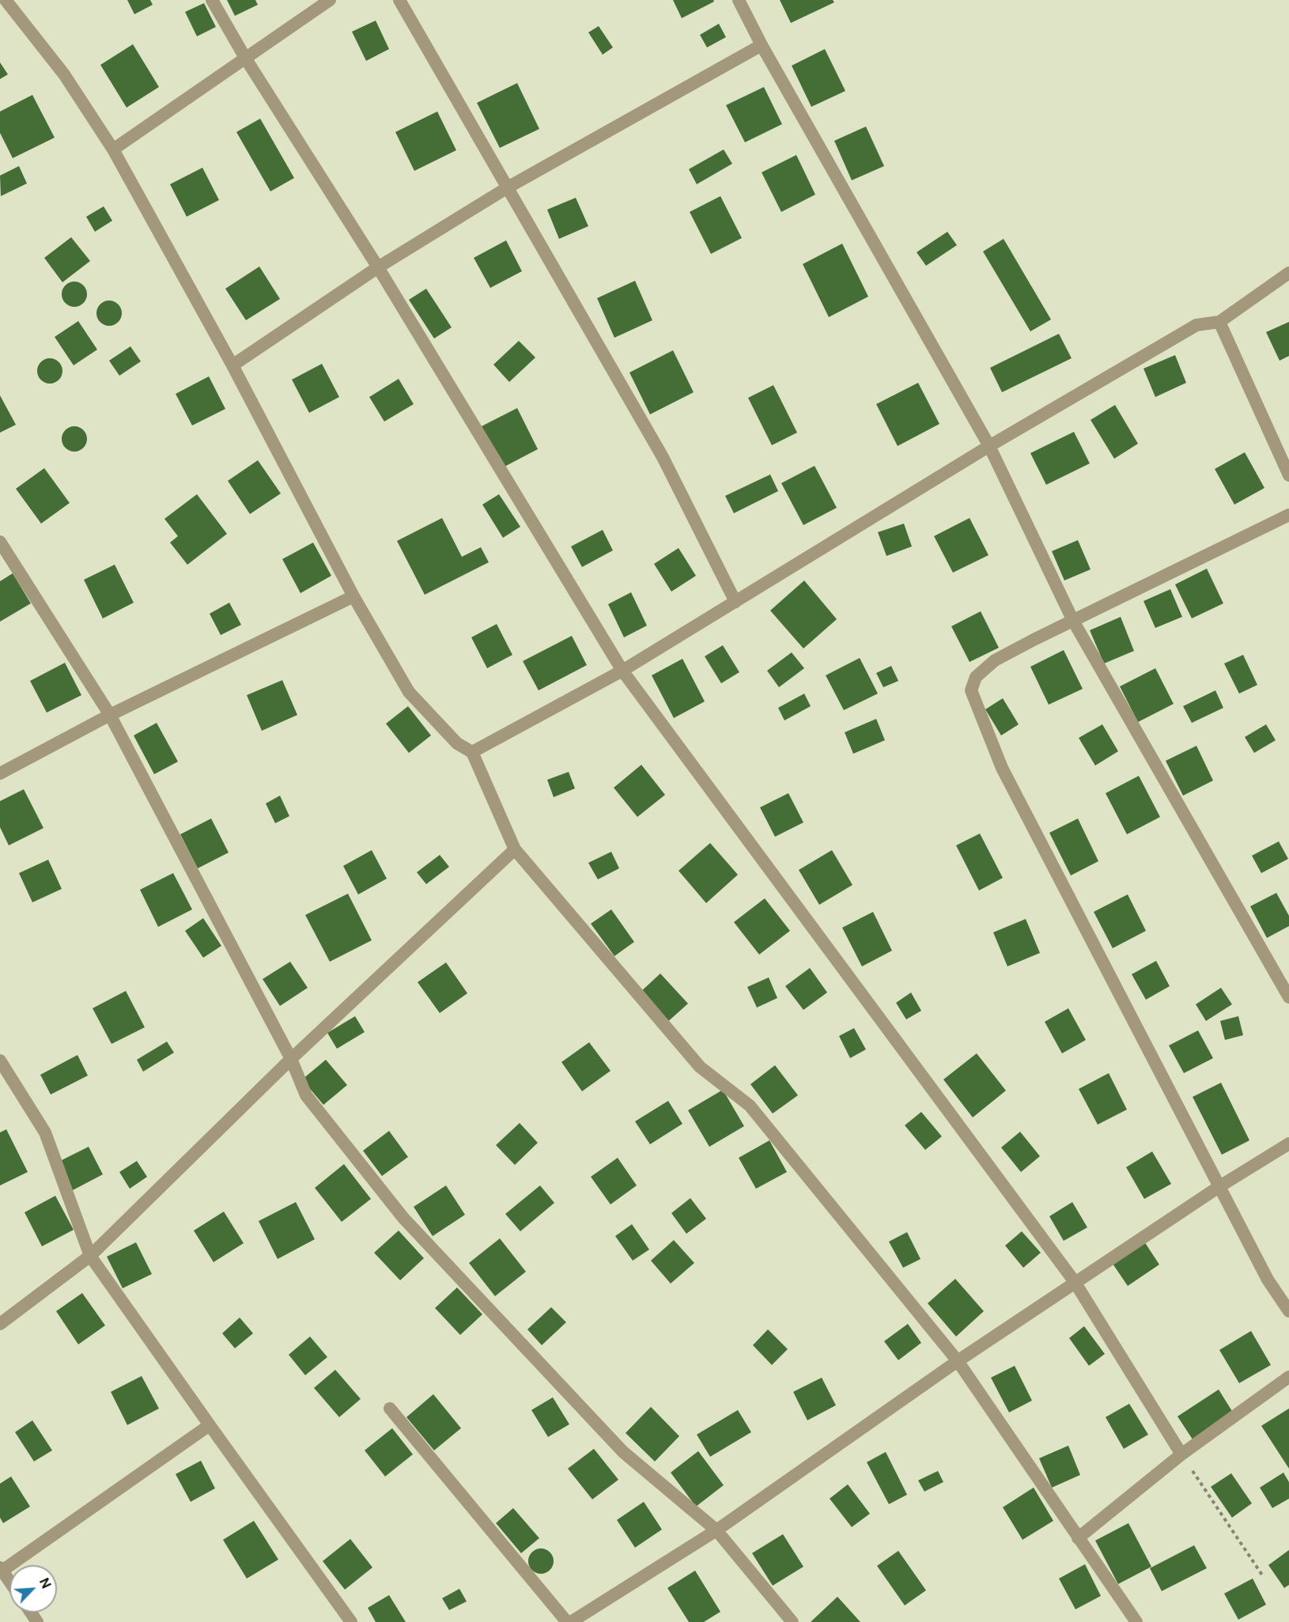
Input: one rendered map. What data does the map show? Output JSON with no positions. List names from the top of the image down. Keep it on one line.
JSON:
{"north":"top right"}
